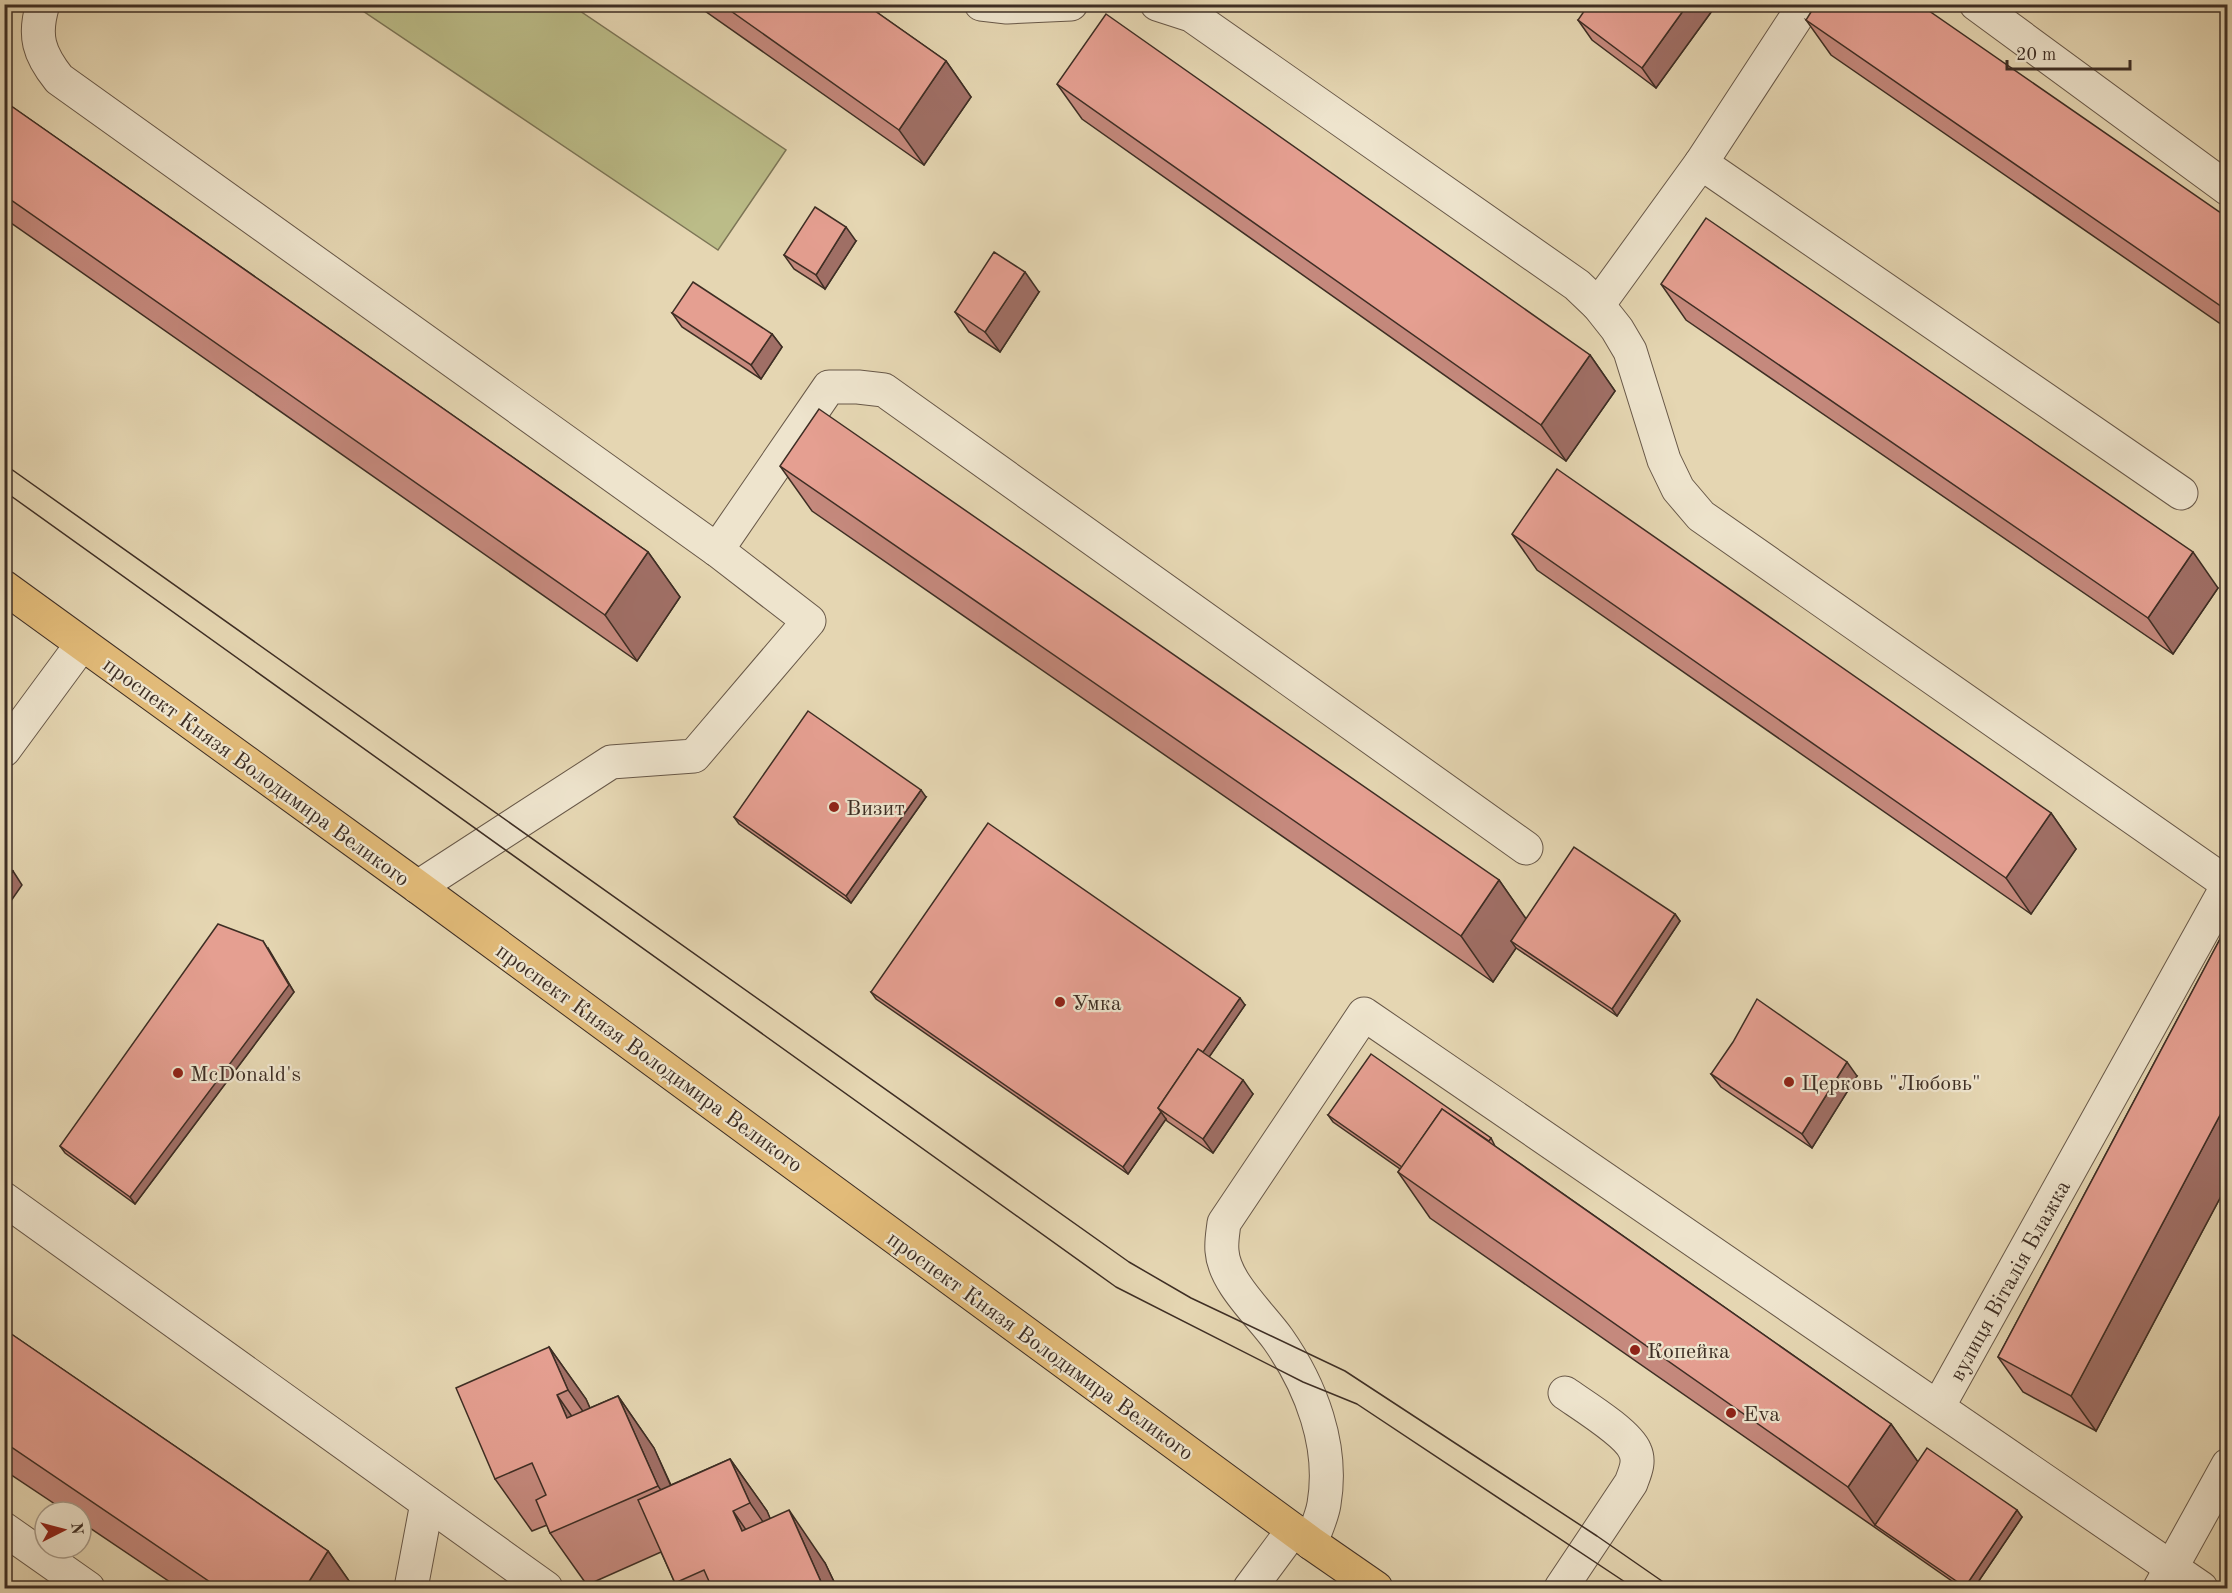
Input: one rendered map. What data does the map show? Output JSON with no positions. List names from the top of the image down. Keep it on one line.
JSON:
{"streets":{"highway":["проспект Князя Володимира Великого"],"street":["вулиця Віталія Блажка"]},"places":["Визит","Умка","McDonald's","Церковь \"Любовь\"","Копейка","Eva"],"scale_bar":"20 m","north":"right"}
